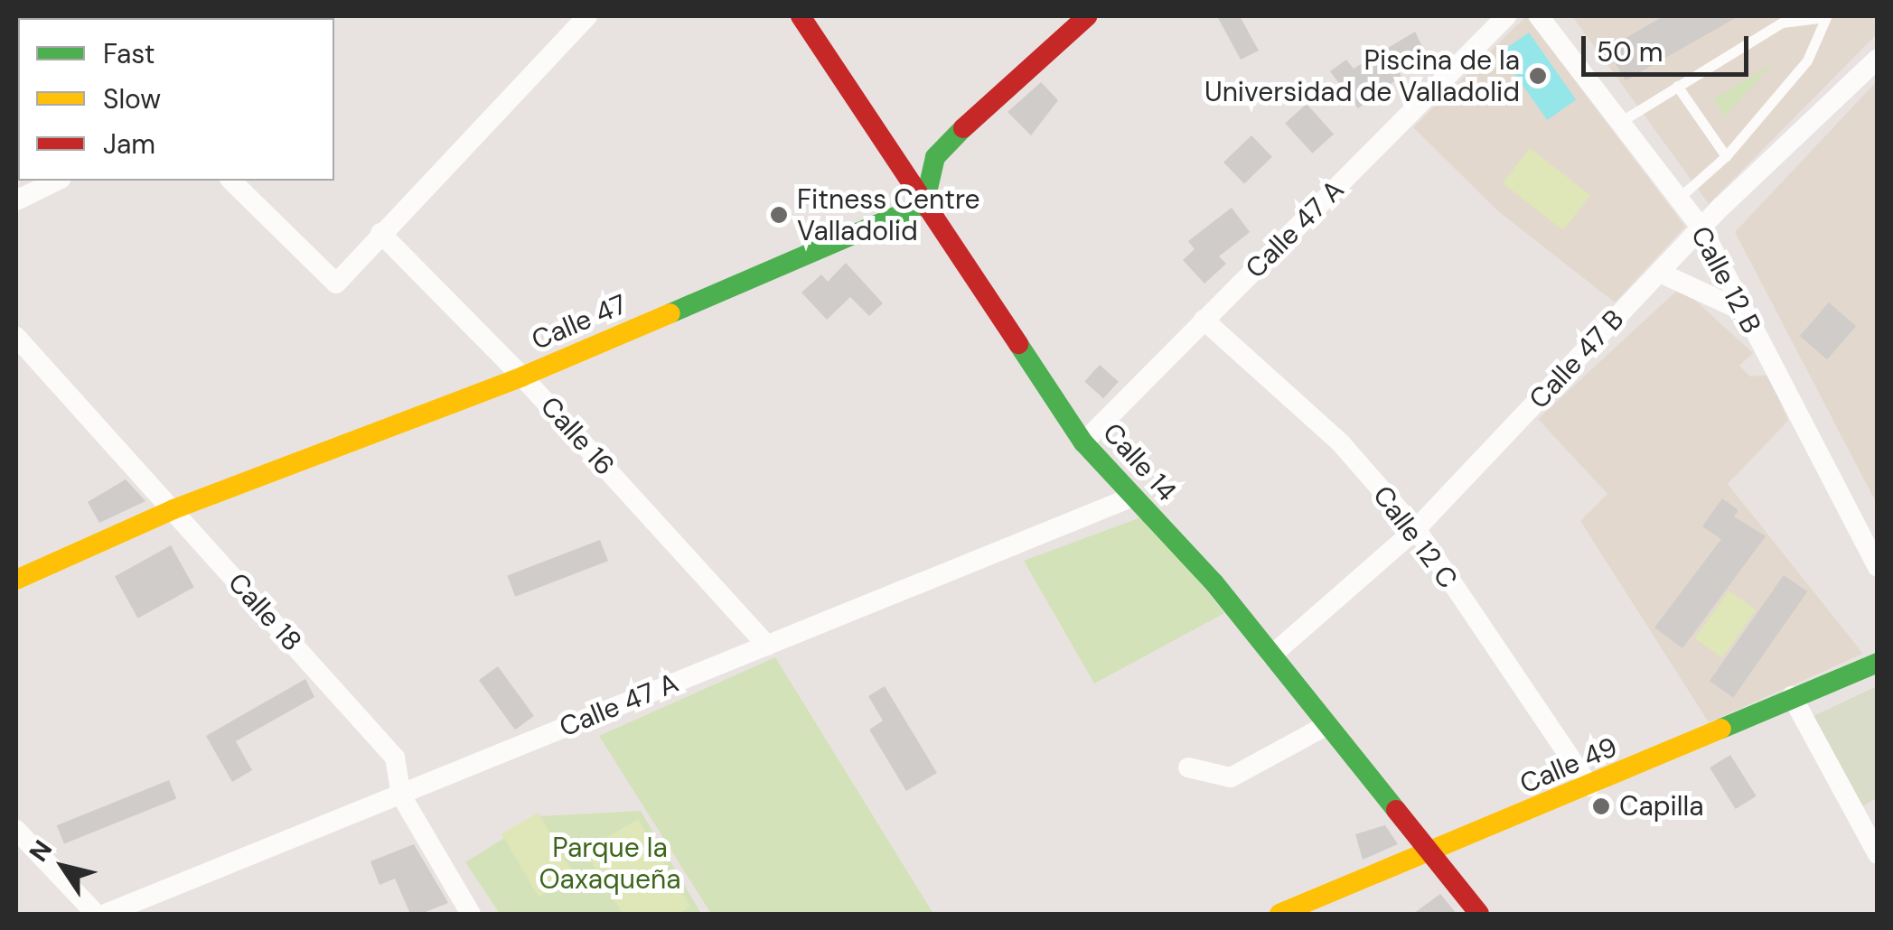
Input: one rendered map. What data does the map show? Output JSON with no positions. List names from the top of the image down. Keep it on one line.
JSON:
{"streets":{"street":["Calle 47 A","Calle 12 B","Calle 47","Calle 47 B","Calle 16","Calle 14","Calle 12 C","Calle 18","Calle 49"]},"crossings":[["Calle 47 A","Calle 16"],["Calle 47 A","Calle 14"],["Calle 47 A","Calle 12 C"],["Calle 47 A","Calle 18"],["Calle 12 B","Calle 47 B"],["Calle 47","Calle 16"],["Calle 47","Calle 14"],["Calle 47","Calle 18"],["Calle 47 B","Calle 14"],["Calle 47 B","Calle 12 C"],["Calle 14","Calle 49"],["Calle 12 C","Calle 49"]],"parks":["Parque la Oaxaqueña"],"places":["Piscina de la Universidad de Valladolid","Fitness Centre Valladolid","Capilla"],"legend":["Fast","Slow","Jam"],"scale_bar":"50 m","north":"top left"}
